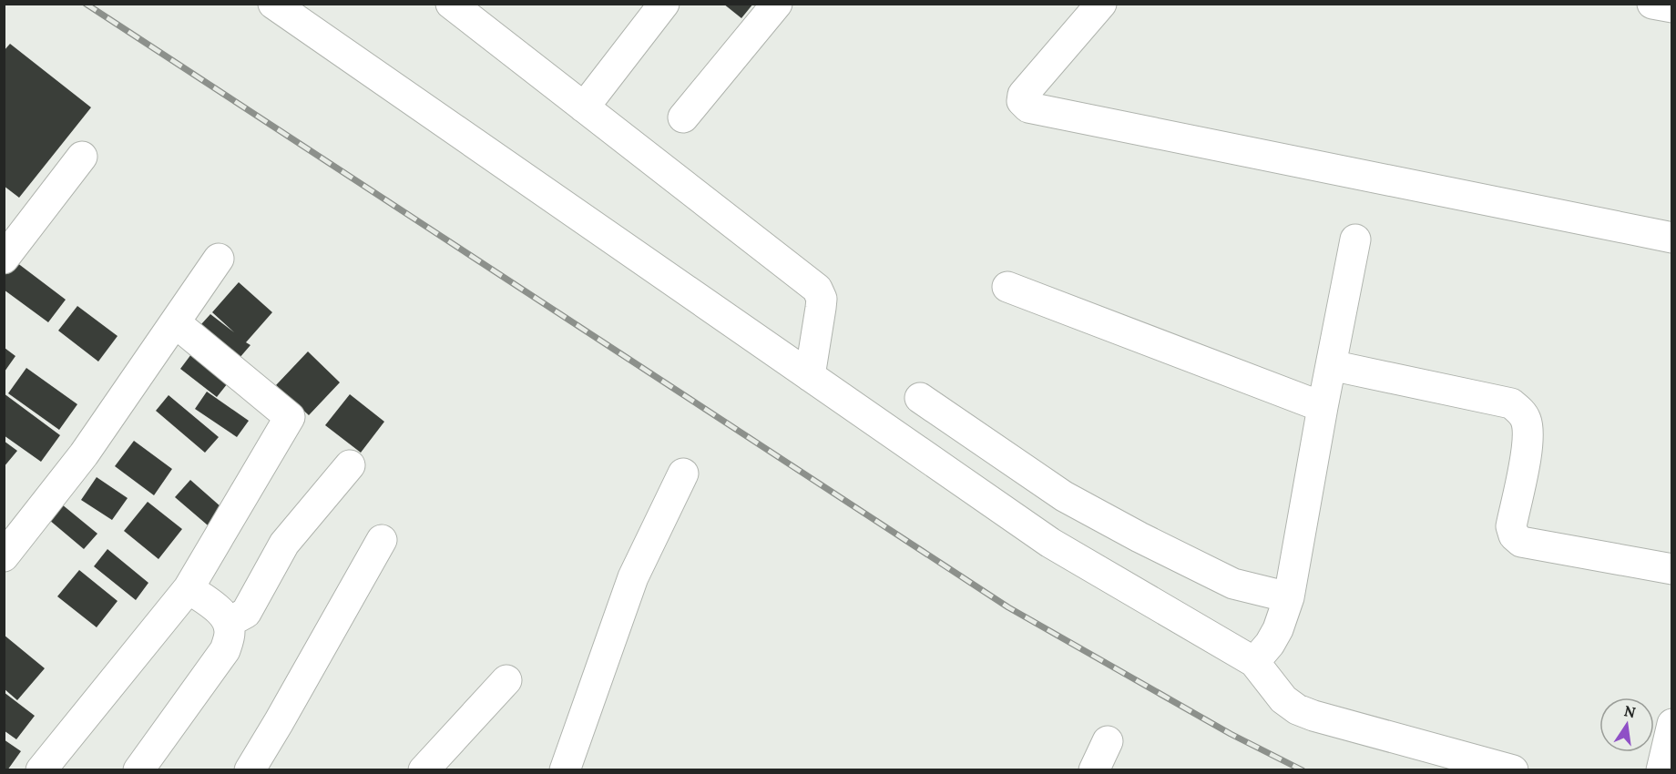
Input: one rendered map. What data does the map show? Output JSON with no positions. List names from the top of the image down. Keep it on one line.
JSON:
{"north":"top"}
